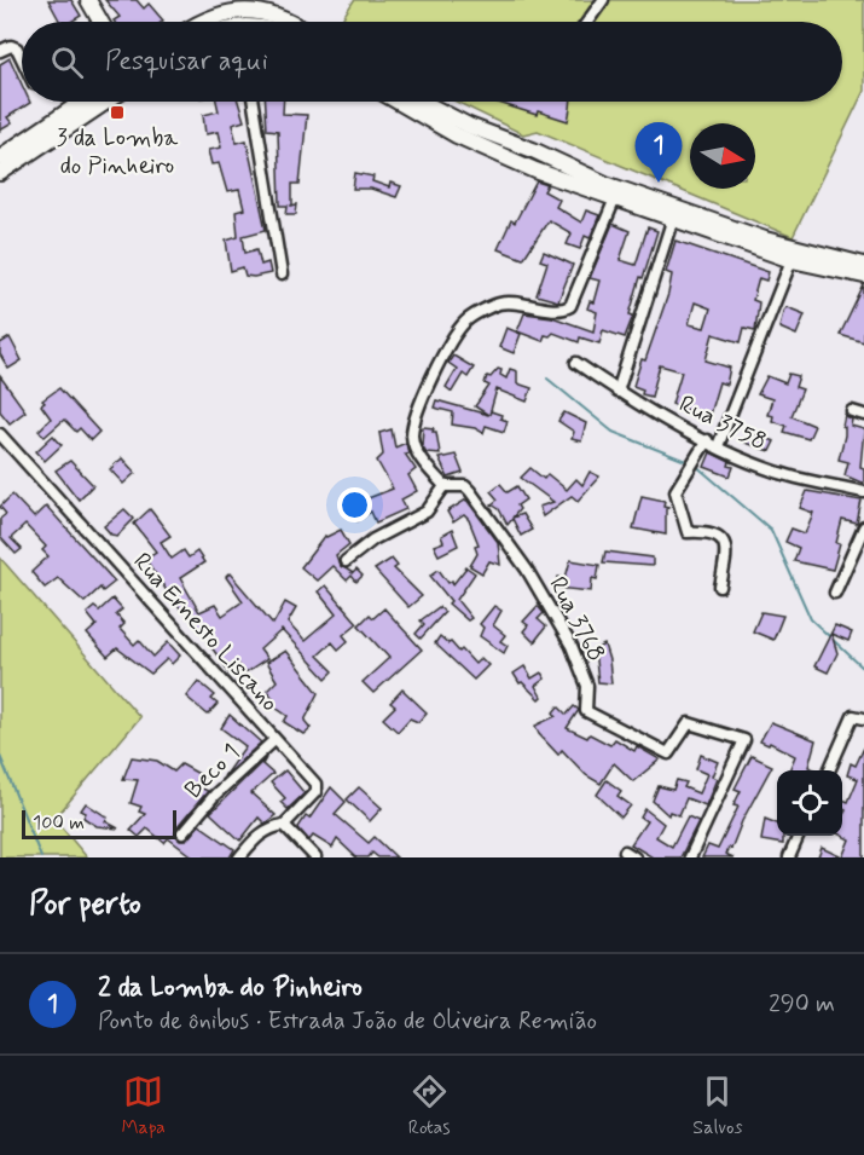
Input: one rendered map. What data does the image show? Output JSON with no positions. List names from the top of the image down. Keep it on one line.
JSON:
{"streets":{"street":["Rua 3758","Rua 3768","Rua Ernesto Liscano","Beco 1"]},"crossings":[["Rua Ernesto Liscano","Beco 1"]],"places":{"transit":["3 da Lomba do Pinheiro"]},"scale_bar":"100 m","north":"right","page":{"search":"Pesquisar aqui","pins":"1","scale":"100 m","heading":"Por perto","list":[{"mark":"1","name":"2 da Lomba do Pinheiro","note":"Ponto de ônibus · Estrada João de Oliveira Remião","value":"290 m"}],"nav":["Mapa","Rotas","Salvos"]}}
